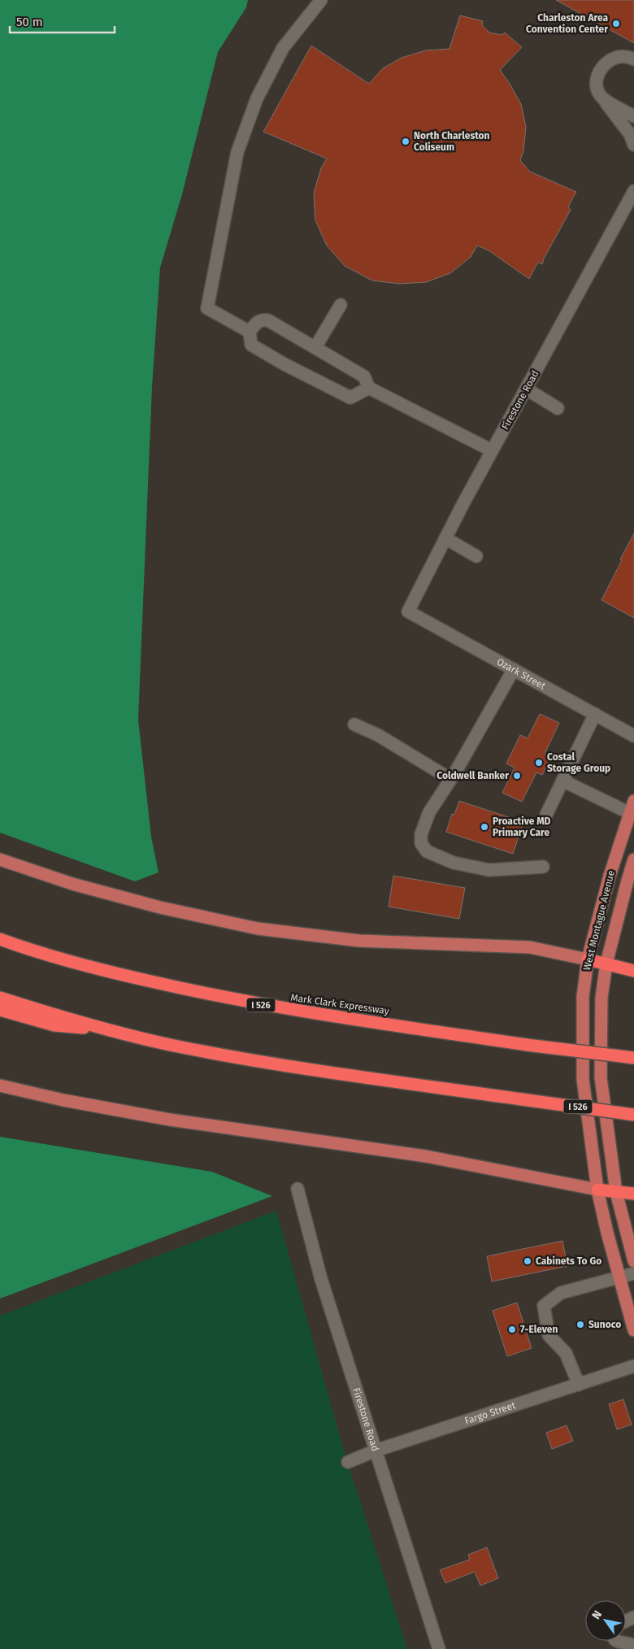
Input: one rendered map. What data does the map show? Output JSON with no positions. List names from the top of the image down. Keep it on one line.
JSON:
{"streets":{"highway":["Mark Clark Expressway","I 526"],"main road":["West Montague Avenue"],"street":["Firestone Road","Ozark Street","Fargo Street"]},"crossings":[["Firestone Road","Ozark Street"],["Firestone Road","Fargo Street"]],"places":["Charleston Area Convention Center","North Charleston Coliseum","Costal Storage Group","Coldwell Banker","Proactive MD Primary Care","Cabinets To Go","Sunoco","7-Eleven"],"scale_bar":"50 m","north":"top left"}
